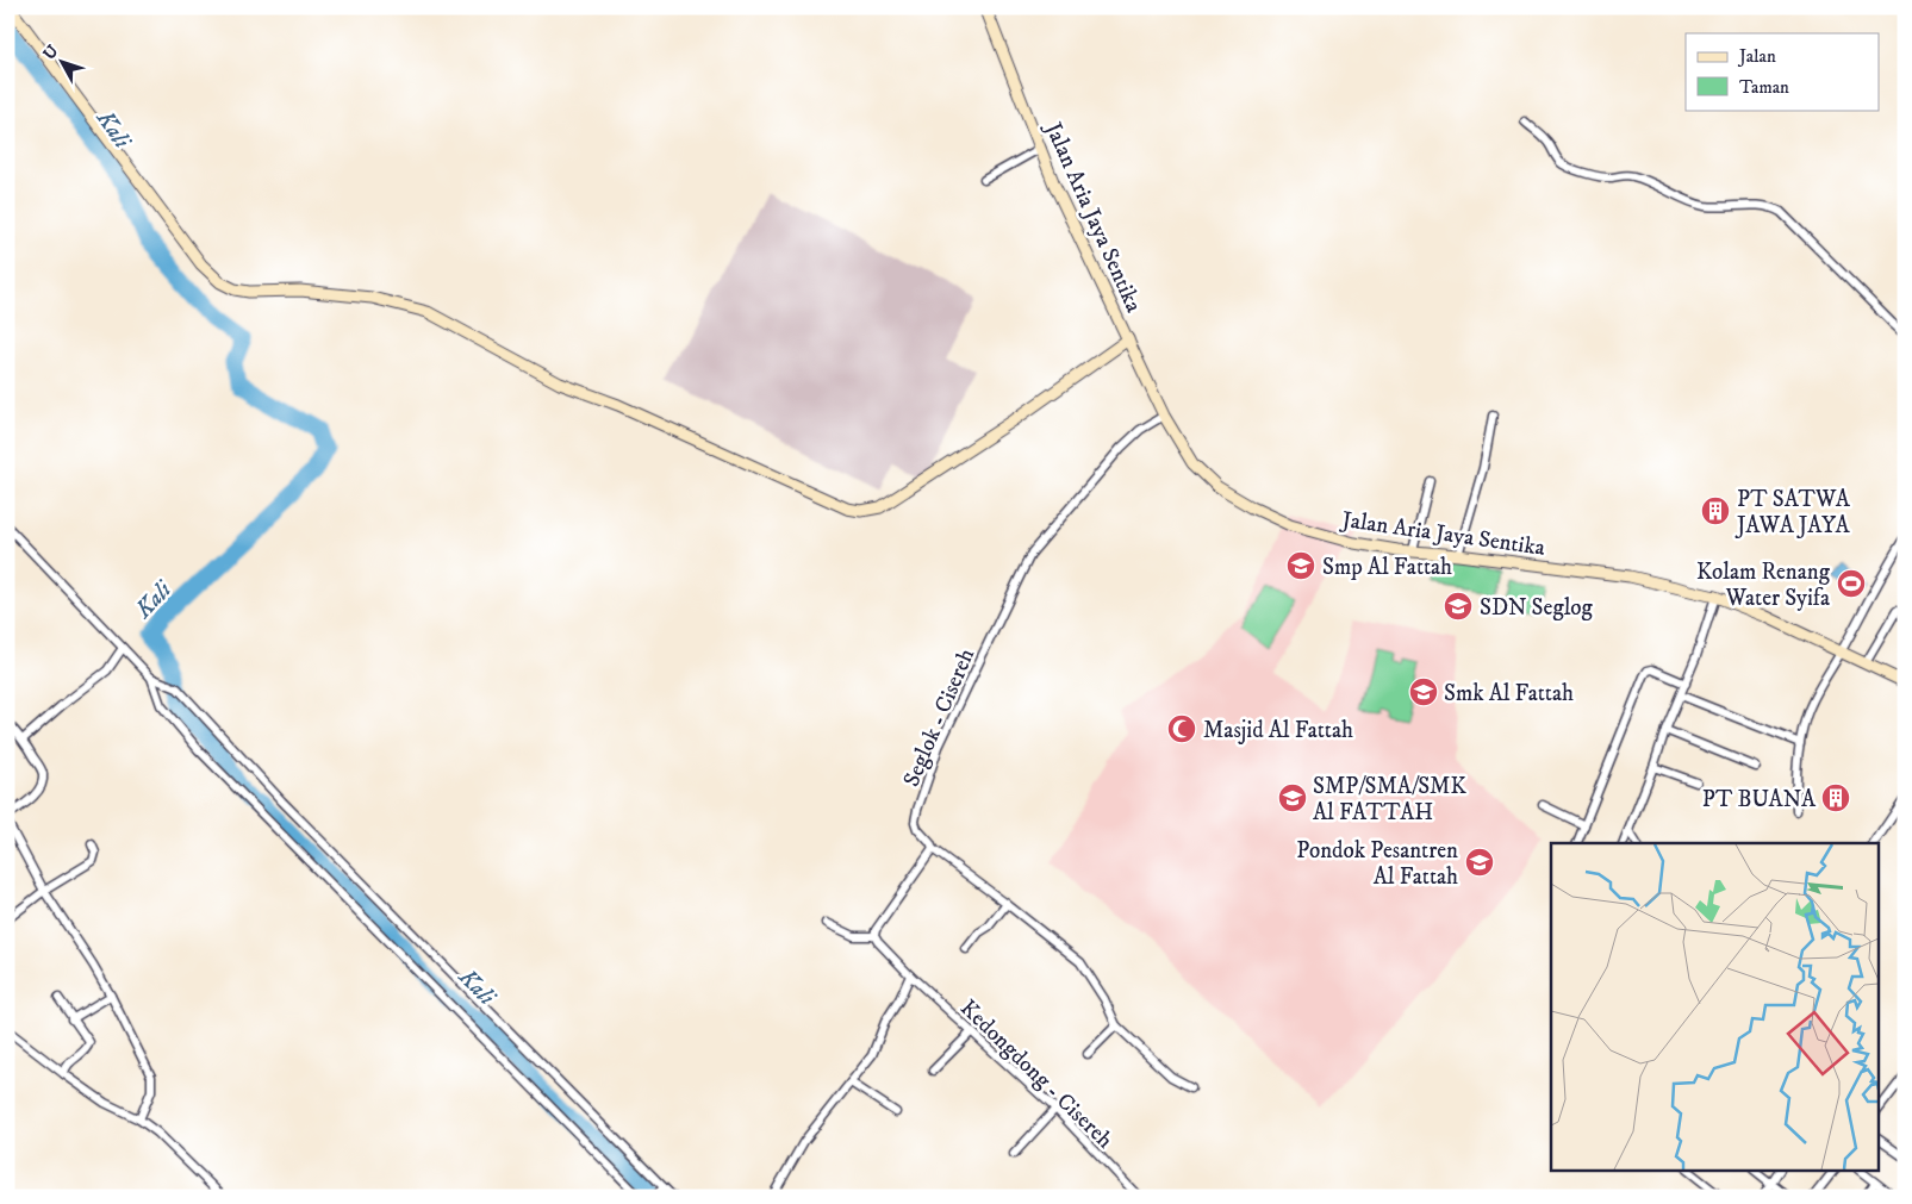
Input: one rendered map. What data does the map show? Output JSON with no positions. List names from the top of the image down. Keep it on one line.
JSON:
{"streets":{"street":["Jalan Aria Jaya Sentika","Seglok - Cisereh","Kedongdong - Cisereh"]},"crossings":[["Jalan Aria Jaya Sentika","Seglok - Cisereh"]],"water":["Kali"],"places":{"building":["PT SATWA JAWA JAYA","PT BUANA"],"school or university":["Smp Al Fattah","SDN Seglog","Smk Al Fattah","SMP/SMA/SMK Al FATTAH","Pondok Pesantren Al Fattah"],"sports":["Kolam Renang Water Syifa"],"mosque":["Masjid Al Fattah"]},"legend":["Jalan","Taman"],"north":"top left"}
